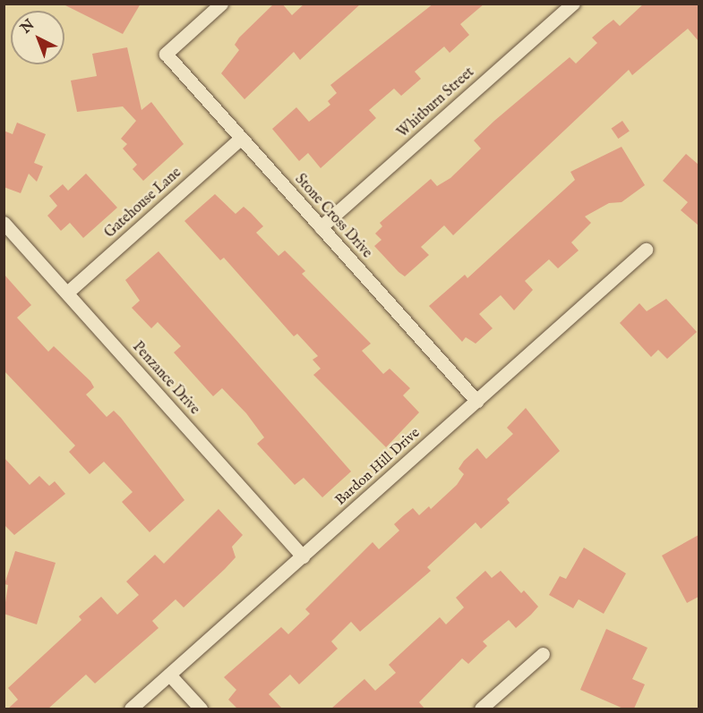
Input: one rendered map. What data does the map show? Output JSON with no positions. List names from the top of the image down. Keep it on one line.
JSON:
{"streets":{"street":["Whitburn Street","Gatehouse Lane","Stone Cross Drive","Penzance Drive","Bardon Hill Drive"]},"crossings":[["Whitburn Street","Stone Cross Drive"],["Gatehouse Lane","Stone Cross Drive"],["Gatehouse Lane","Penzance Drive"],["Stone Cross Drive","Bardon Hill Drive"],["Penzance Drive","Bardon Hill Drive"]],"north":"top left"}
